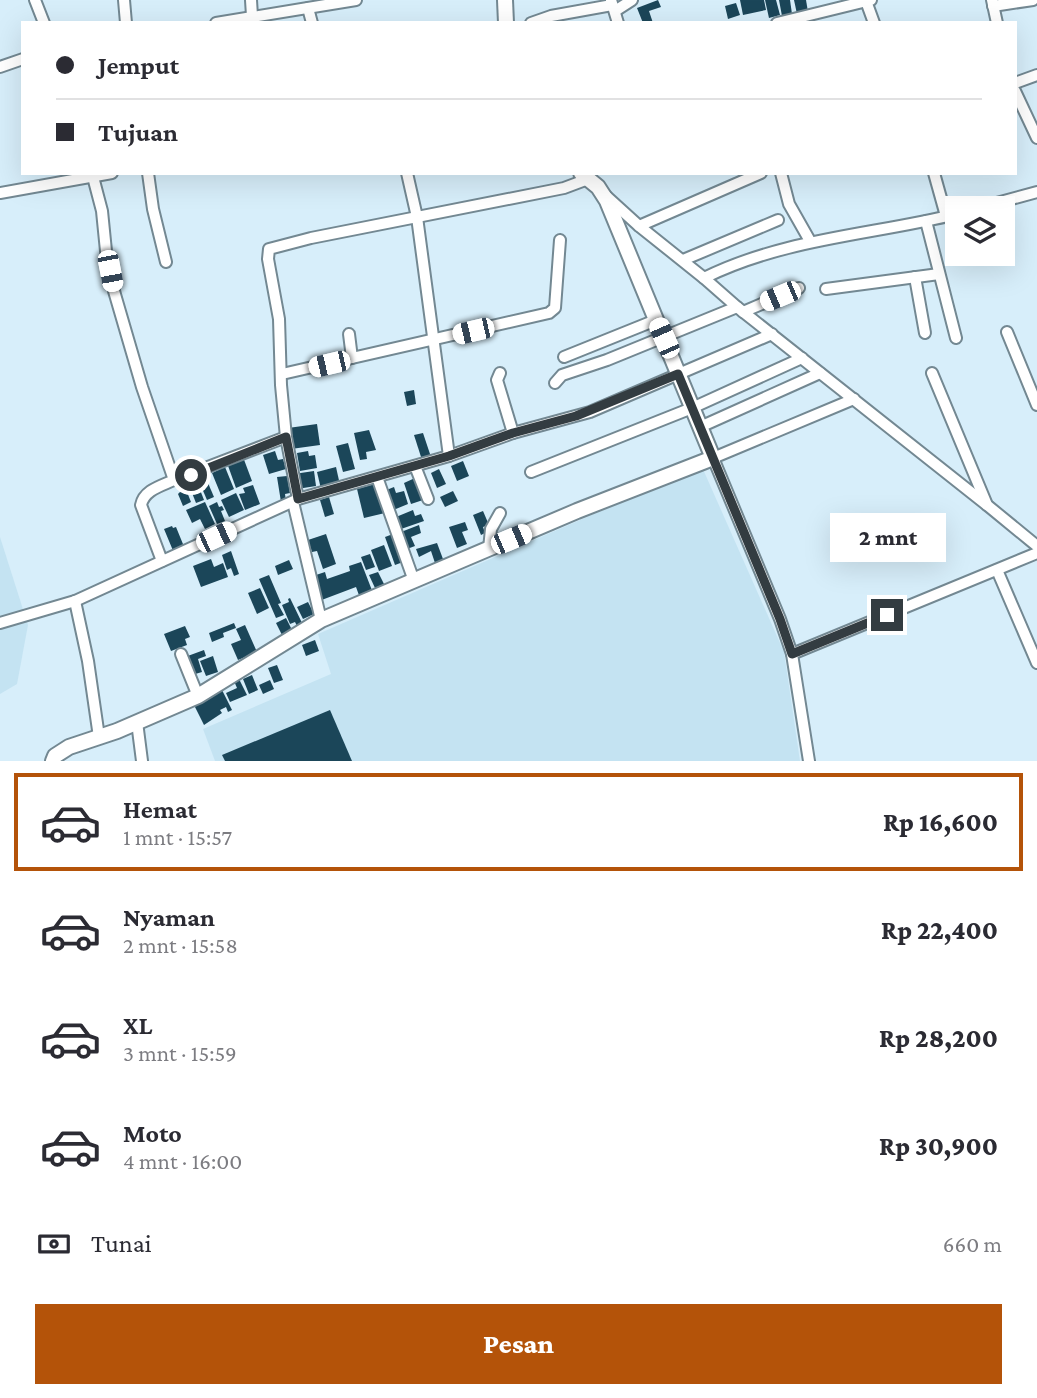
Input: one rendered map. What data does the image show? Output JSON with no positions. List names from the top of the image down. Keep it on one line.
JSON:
{"page":{"banner":["Jemput","Tujuan"],"bubble":"2 mnt","list":[{"name":"Hemat","note":"1 mnt · 15:57","value":"Rp 16,600"},{"name":"Nyaman","note":"2 mnt · 15:58","value":"Rp 22,400"},{"name":"XL","note":"3 mnt · 15:59","value":"Rp 28,200"},{"name":"Moto","note":"4 mnt · 16:00","value":"Rp 30,900"}],"pay":["Tunai","660 m"],"buttons":"Pesan"}}
